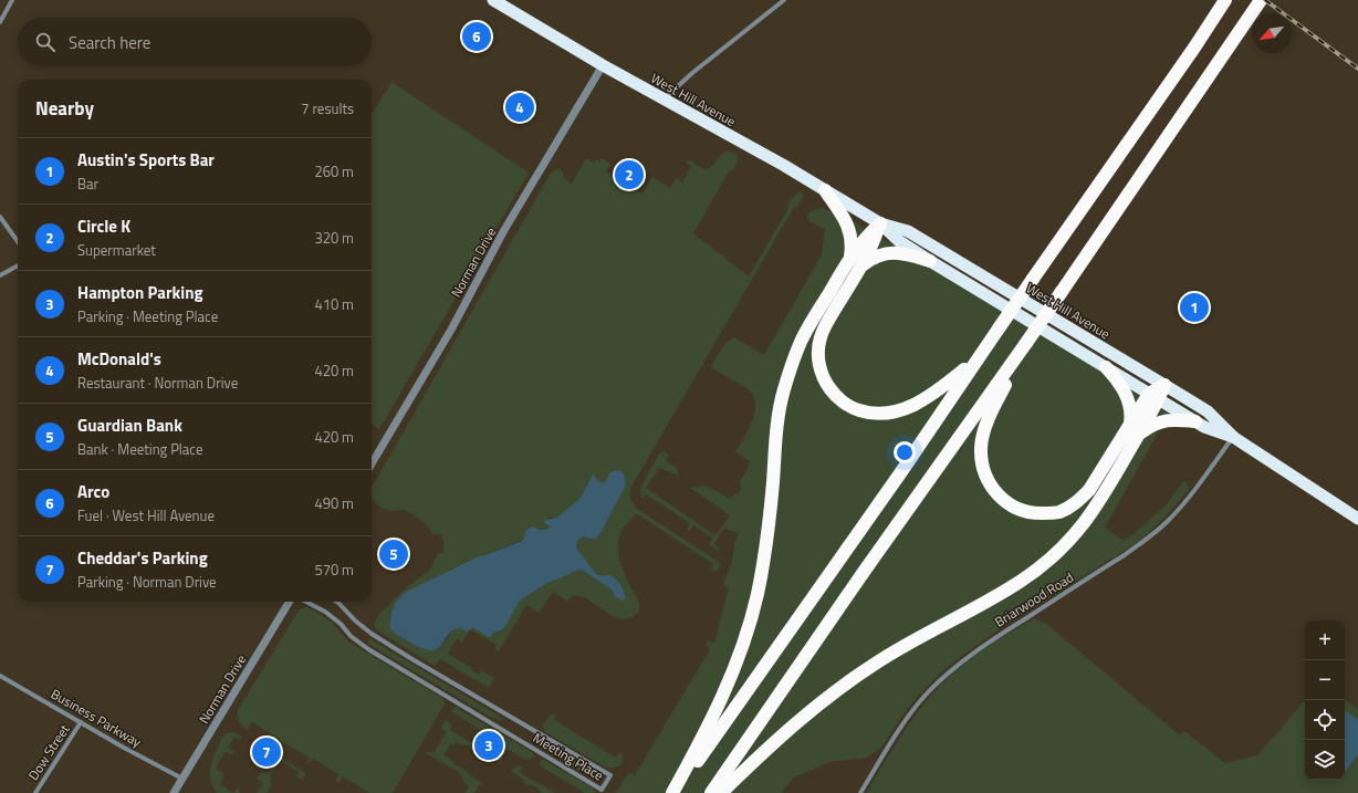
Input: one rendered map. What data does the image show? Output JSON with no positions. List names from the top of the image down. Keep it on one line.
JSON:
{"streets":{"highway":["West Hill Avenue"],"street":["Norman Drive","Briarwood Road","Business Parkway","Dow Street","Meeting Place"]},"crossings":[["West Hill Avenue","Norman Drive"],["West Hill Avenue","Briarwood Road"],["Norman Drive","Business Parkway"],["Business Parkway","Dow Street"]],"north":"bottom left","page":{"search":"Search here","pins":["6","4","2","1","5","3","7"],"heading":["Nearby","7 results"],"list":[{"mark":"1","name":"Austin's Sports Bar","note":"Bar","value":"260 m"},{"mark":"2","name":"Circle K","note":"Supermarket","value":"320 m"},{"mark":"3","name":"Hampton Parking","note":"Parking · Meeting Place","value":"410 m"},{"mark":"4","name":"McDonald's","note":"Restaurant · Norman Drive","value":"420 m"},{"mark":"5","name":"Guardian Bank","note":"Bank · Meeting Place","value":"420 m"},{"mark":"6","name":"Arco","note":"Fuel · West Hill Avenue","value":"490 m"},{"mark":"7","name":"Cheddar's Parking","note":"Parking · Norman Drive","value":"570 m"}],"map_buttons":["+","−"]}}
